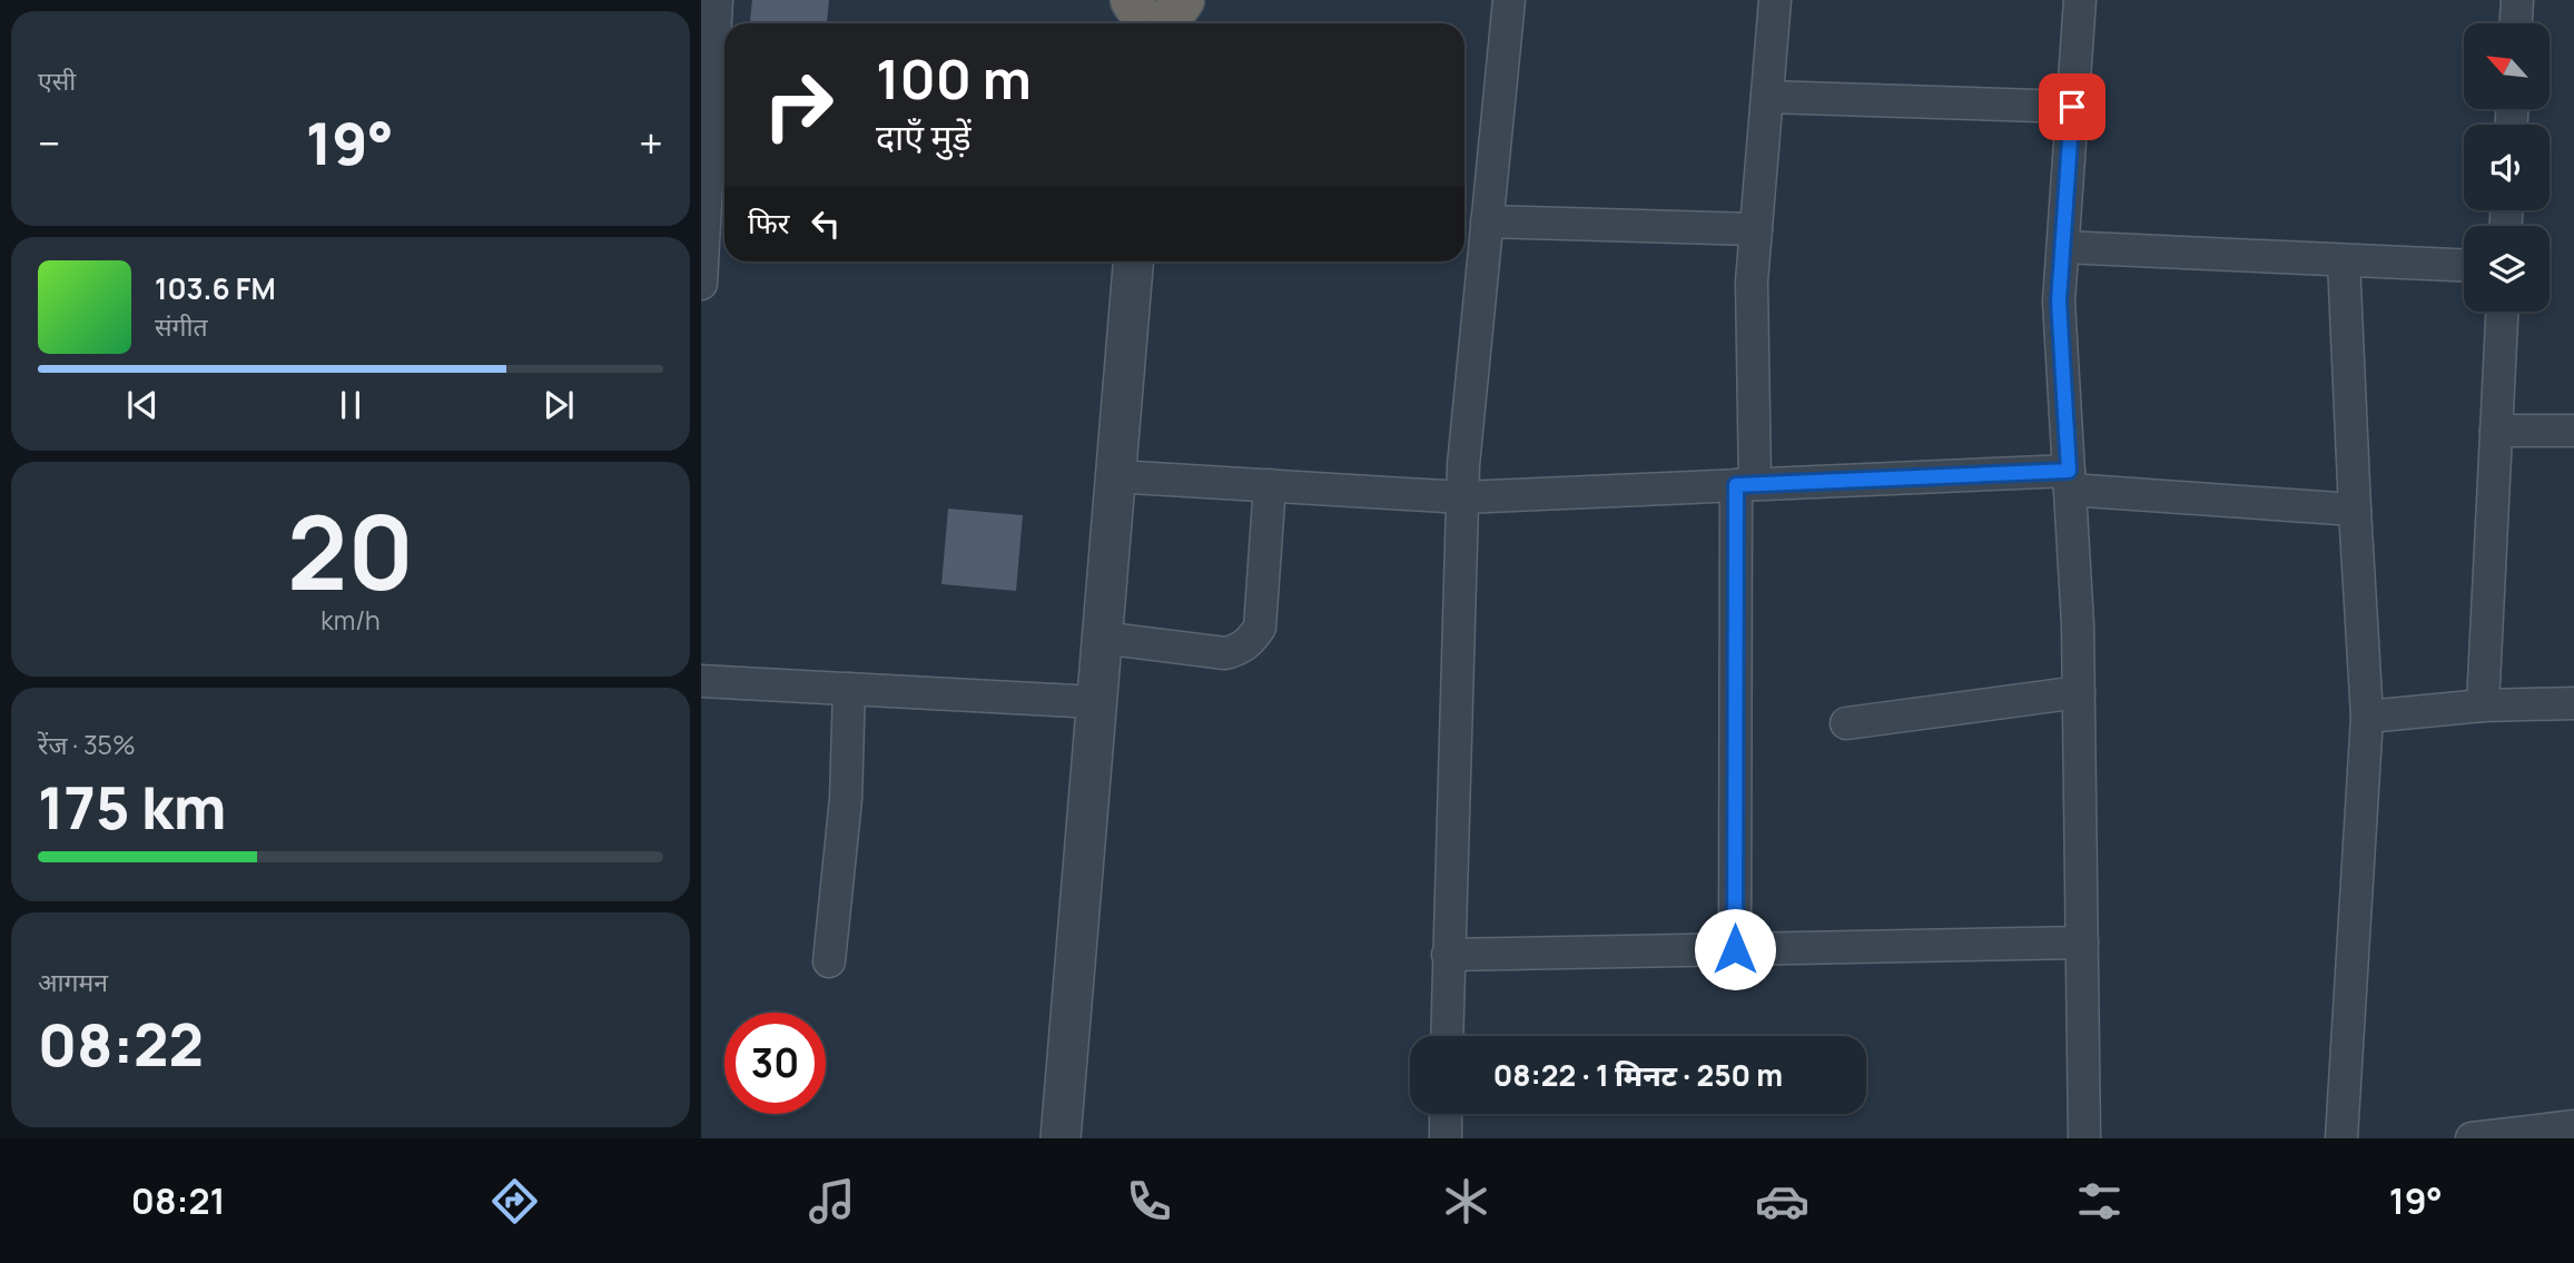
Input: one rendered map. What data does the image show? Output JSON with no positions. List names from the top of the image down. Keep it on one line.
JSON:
{"north":"top left","page":{"tile":["एसी",["20","km/h"],["रेंज · 35%","175 km"],["आगमन","08:22"]],"turn":["100 m","दाएँ मुड़ें"],"heat":["−","19°","+"],"then":"फिर","song":["103.6 FM","संगीत"],"limit":"30","trip":"08:22 · 1 मिनट · 250 m","tabs":["08:21","19°"]}}
